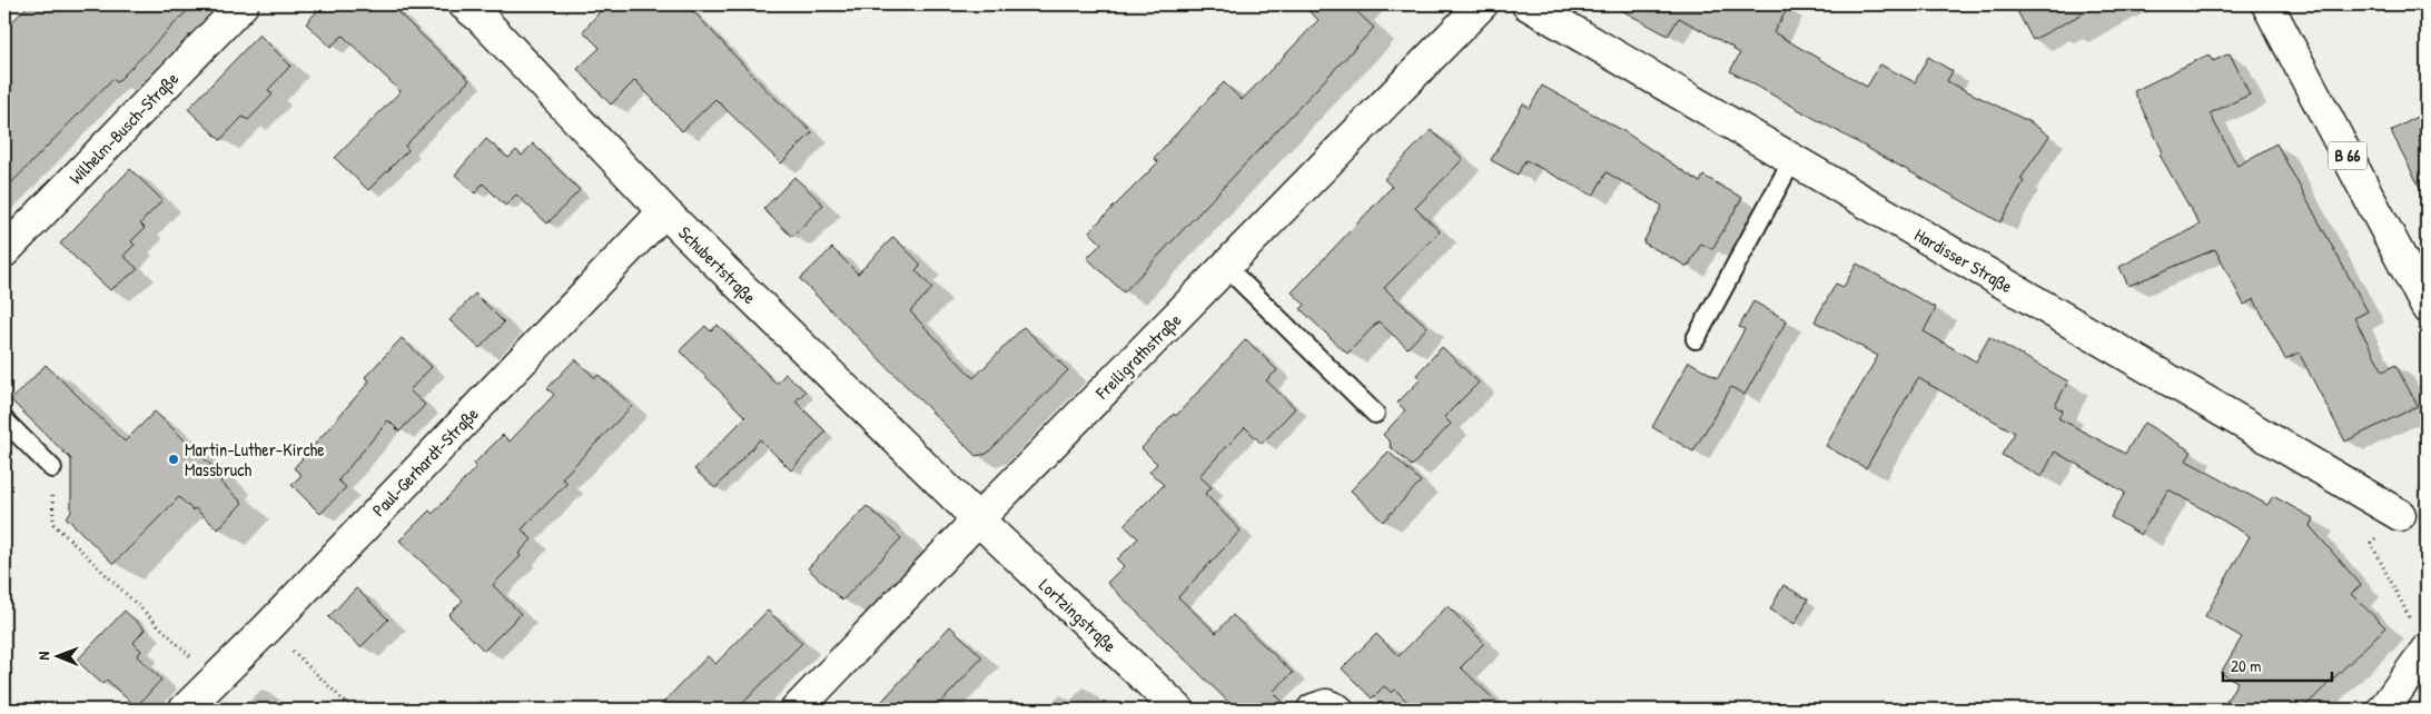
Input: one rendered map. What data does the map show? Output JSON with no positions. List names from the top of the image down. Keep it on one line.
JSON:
{"streets":{"street":["Wilhelm-Busch-Straße","B 66","Hardisser Straße","Schubertstraße","Freiligrathstraße","Paul-Gerhardt-Straße","Lortzingstraße"]},"crossings":[["Schubertstraße","Freiligrathstraße"],["Schubertstraße","Paul-Gerhardt-Straße"],["Schubertstraße","Lortzingstraße"],["Freiligrathstraße","Lortzingstraße"]],"places":["Martin-Luther-Kirche Massbruch"],"scale_bar":"20 m","north":"left"}
